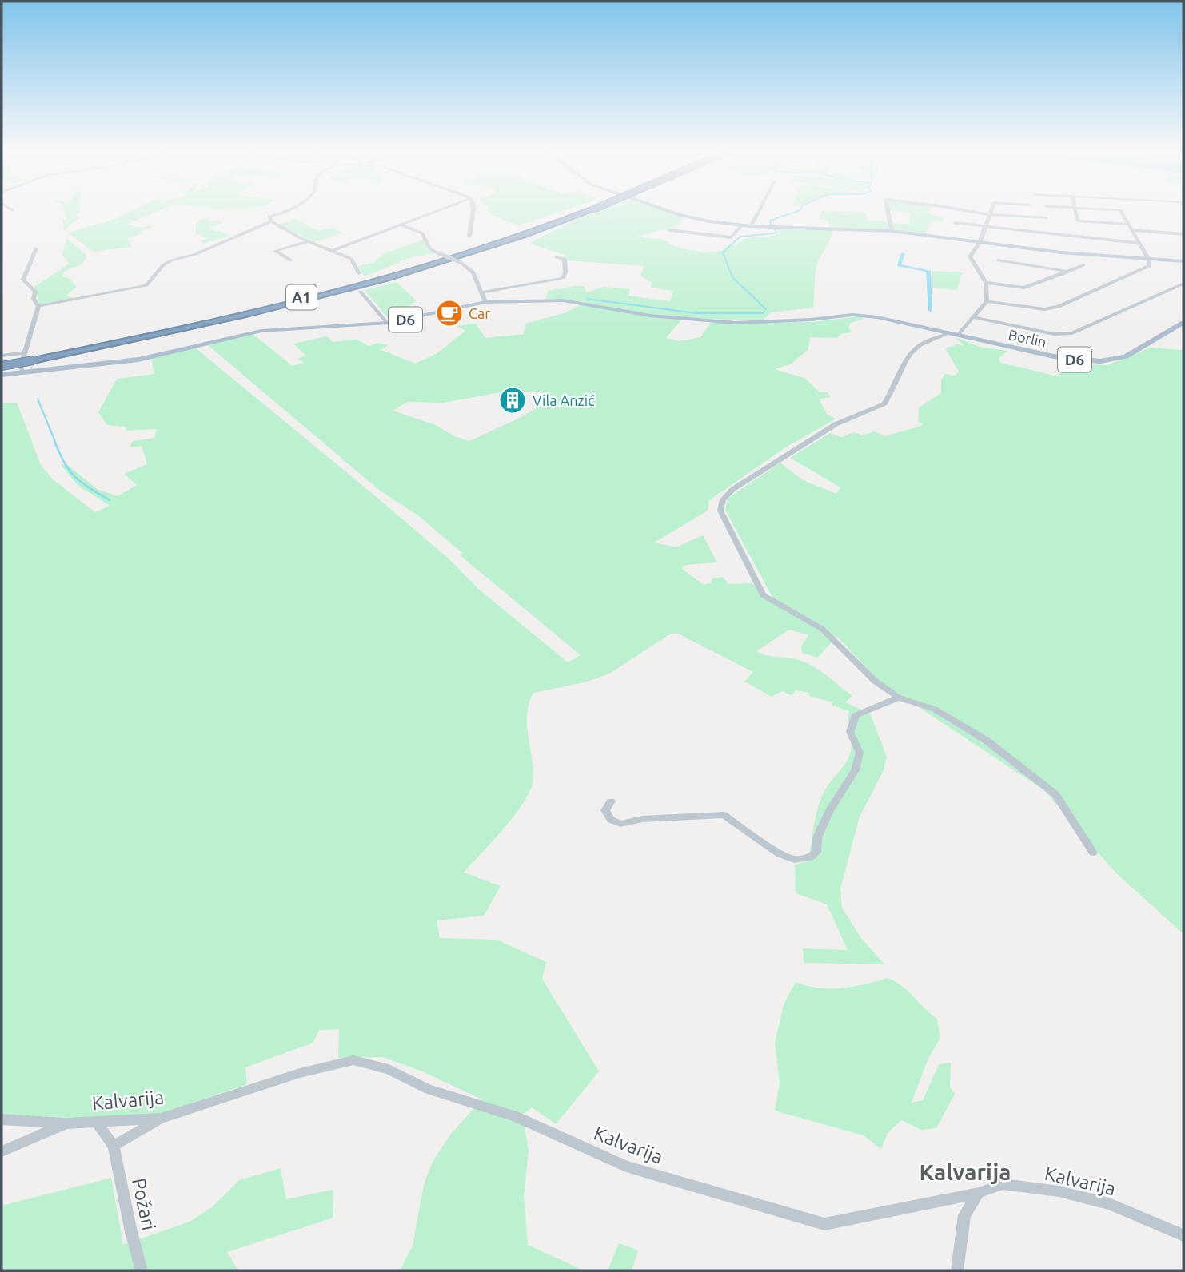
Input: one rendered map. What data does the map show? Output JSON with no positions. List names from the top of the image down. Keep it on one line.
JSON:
{"streets":{"highway":["A1"],"main road":["D6","Borlin"],"street":["Kalvarija","Požari"]},"crossings":[["D6","Borlin"]],"districts":["Kalvarija"],"places":{"cafe":["Car"],"building":["Vila Anzić"]}}
